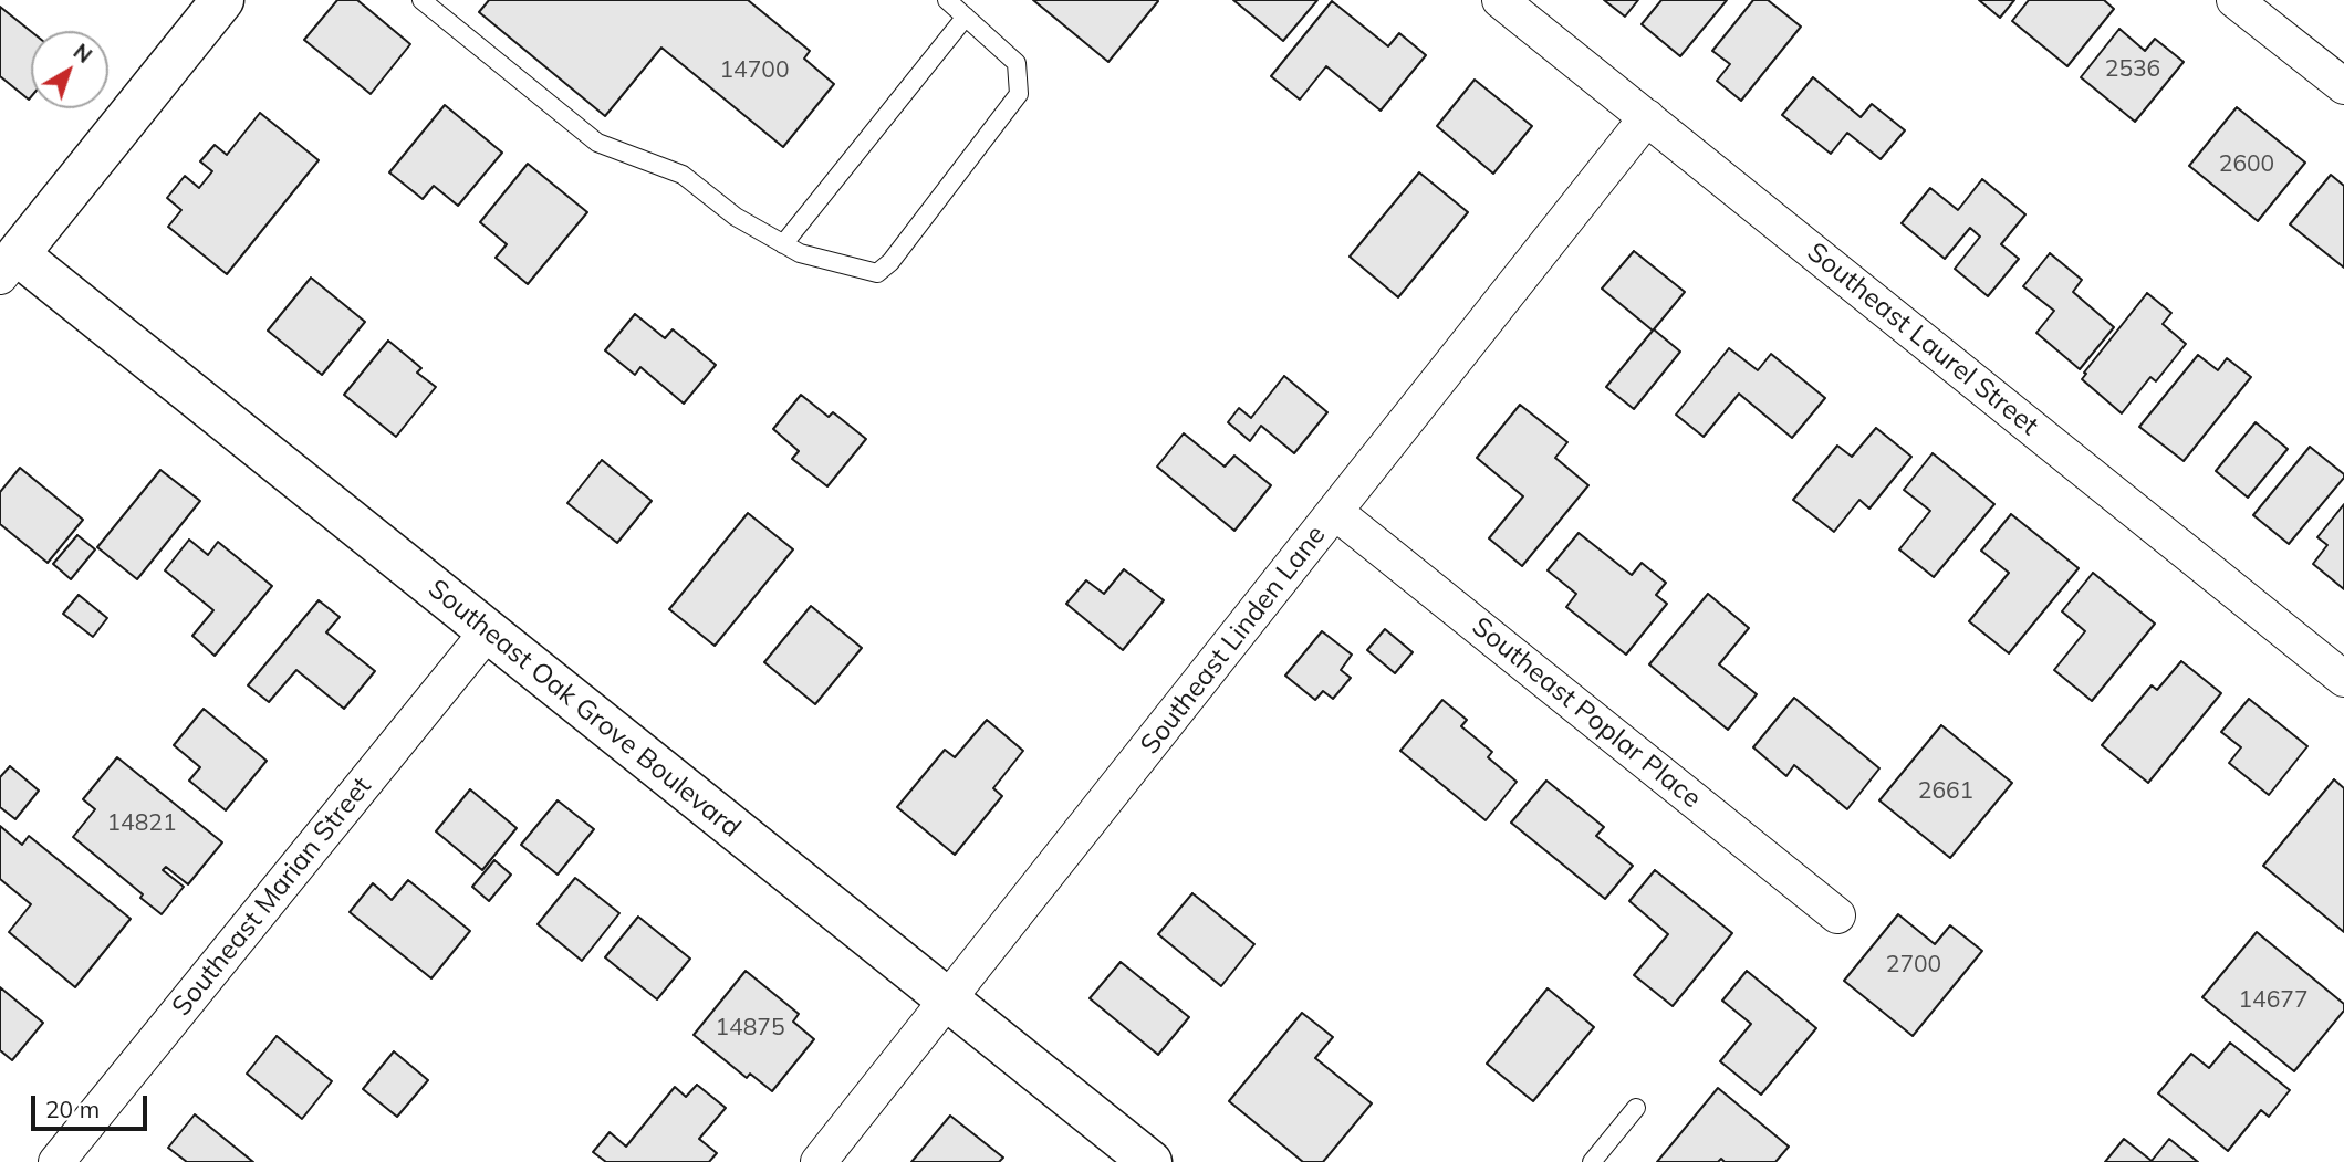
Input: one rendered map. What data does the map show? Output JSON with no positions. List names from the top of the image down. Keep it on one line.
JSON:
{"streets":{"street":["Southeast Laurel Street","Southeast Linden Lane","Southeast Oak Grove Boulevard","Southeast Poplar Place","Southeast Marian Street"]},"crossings":[["Southeast Laurel Street","Southeast Linden Lane"],["Southeast Linden Lane","Southeast Oak Grove Boulevard"],["Southeast Linden Lane","Southeast Poplar Place"],["Southeast Oak Grove Boulevard","Southeast Marian Street"]],"house_numbers":["2536","14700","2600","2661","14821","2700","14677","14875"],"scale_bar":"20 m","north":"top right"}
